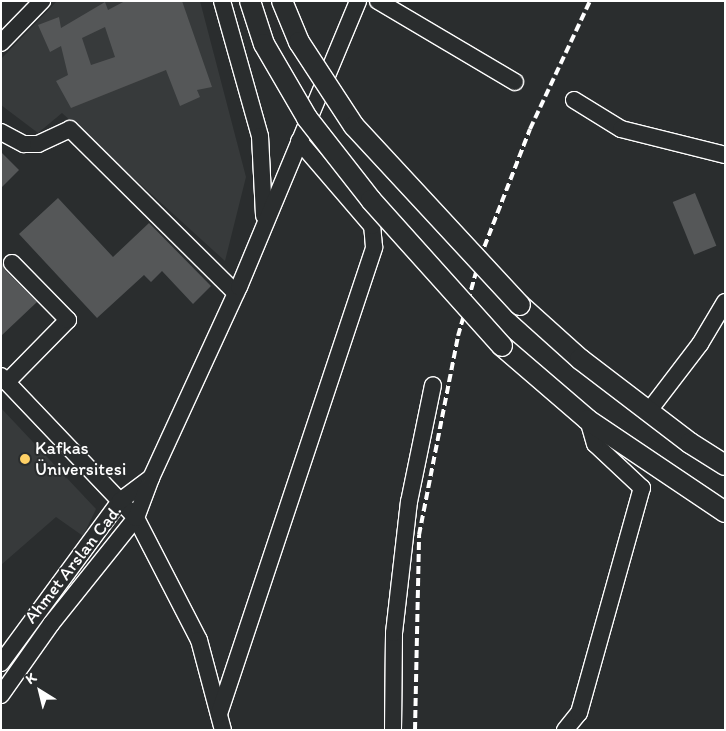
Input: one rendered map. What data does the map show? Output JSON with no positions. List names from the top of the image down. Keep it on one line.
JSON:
{"streets":{"street":["Ahmet Arslan Cad."]},"places":["Kafkas Üniversitesi"],"north":"top left"}
